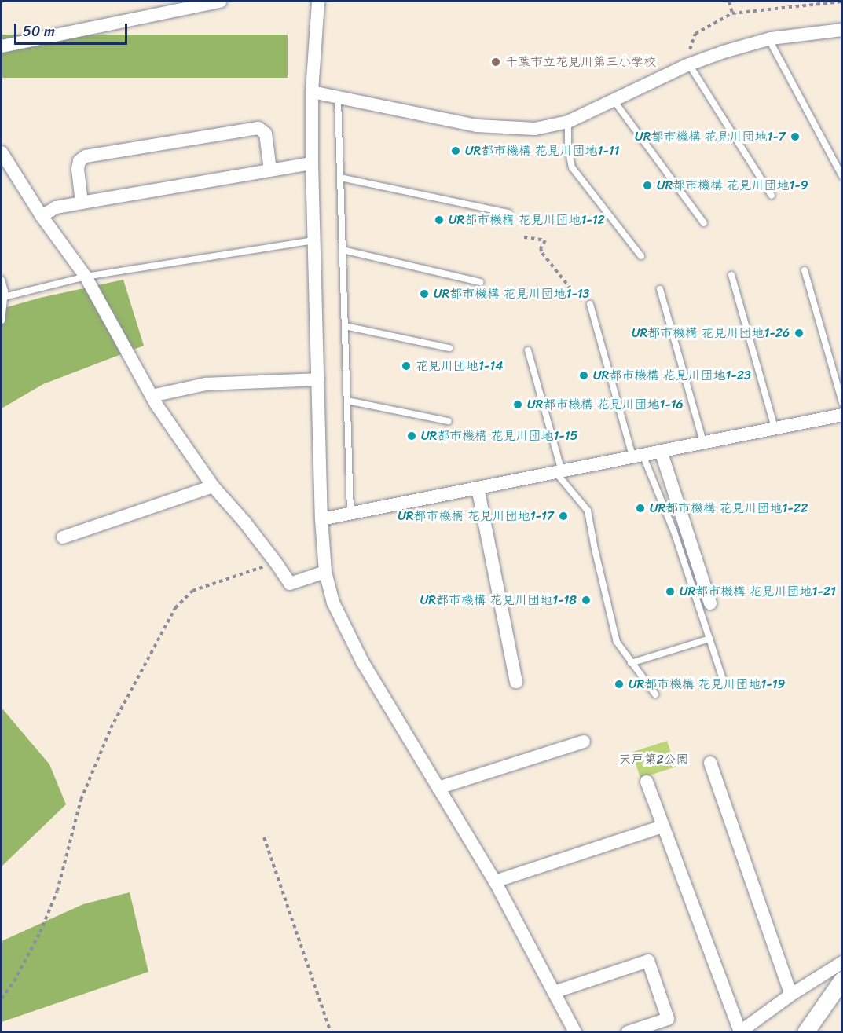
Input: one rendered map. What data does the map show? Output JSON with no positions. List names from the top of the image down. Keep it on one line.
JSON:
{"parks":["天戸第2公園"],"places":["千葉市立花見川第三小学校","UR都市機構 花見川団地1-7","UR都市機構 花見川団地1-11","UR都市機構 花見川団地1-9","UR都市機構 花見川団地1-12","UR都市機構 花見川団地1-13","UR都市機構 花見川団地1-26","花見川団地1-14","UR都市機構 花見川団地1-23","UR都市機構 花見川団地1-16","UR都市機構 花見川団地1-15","UR都市機構 花見川団地1-22","UR都市機構 花見川団地1-17","UR都市機構 花見川団地1-21","UR都市機構 花見川団地1-18","UR都市機構 花見川団地1-19"],"scale_bar":"50 m"}
